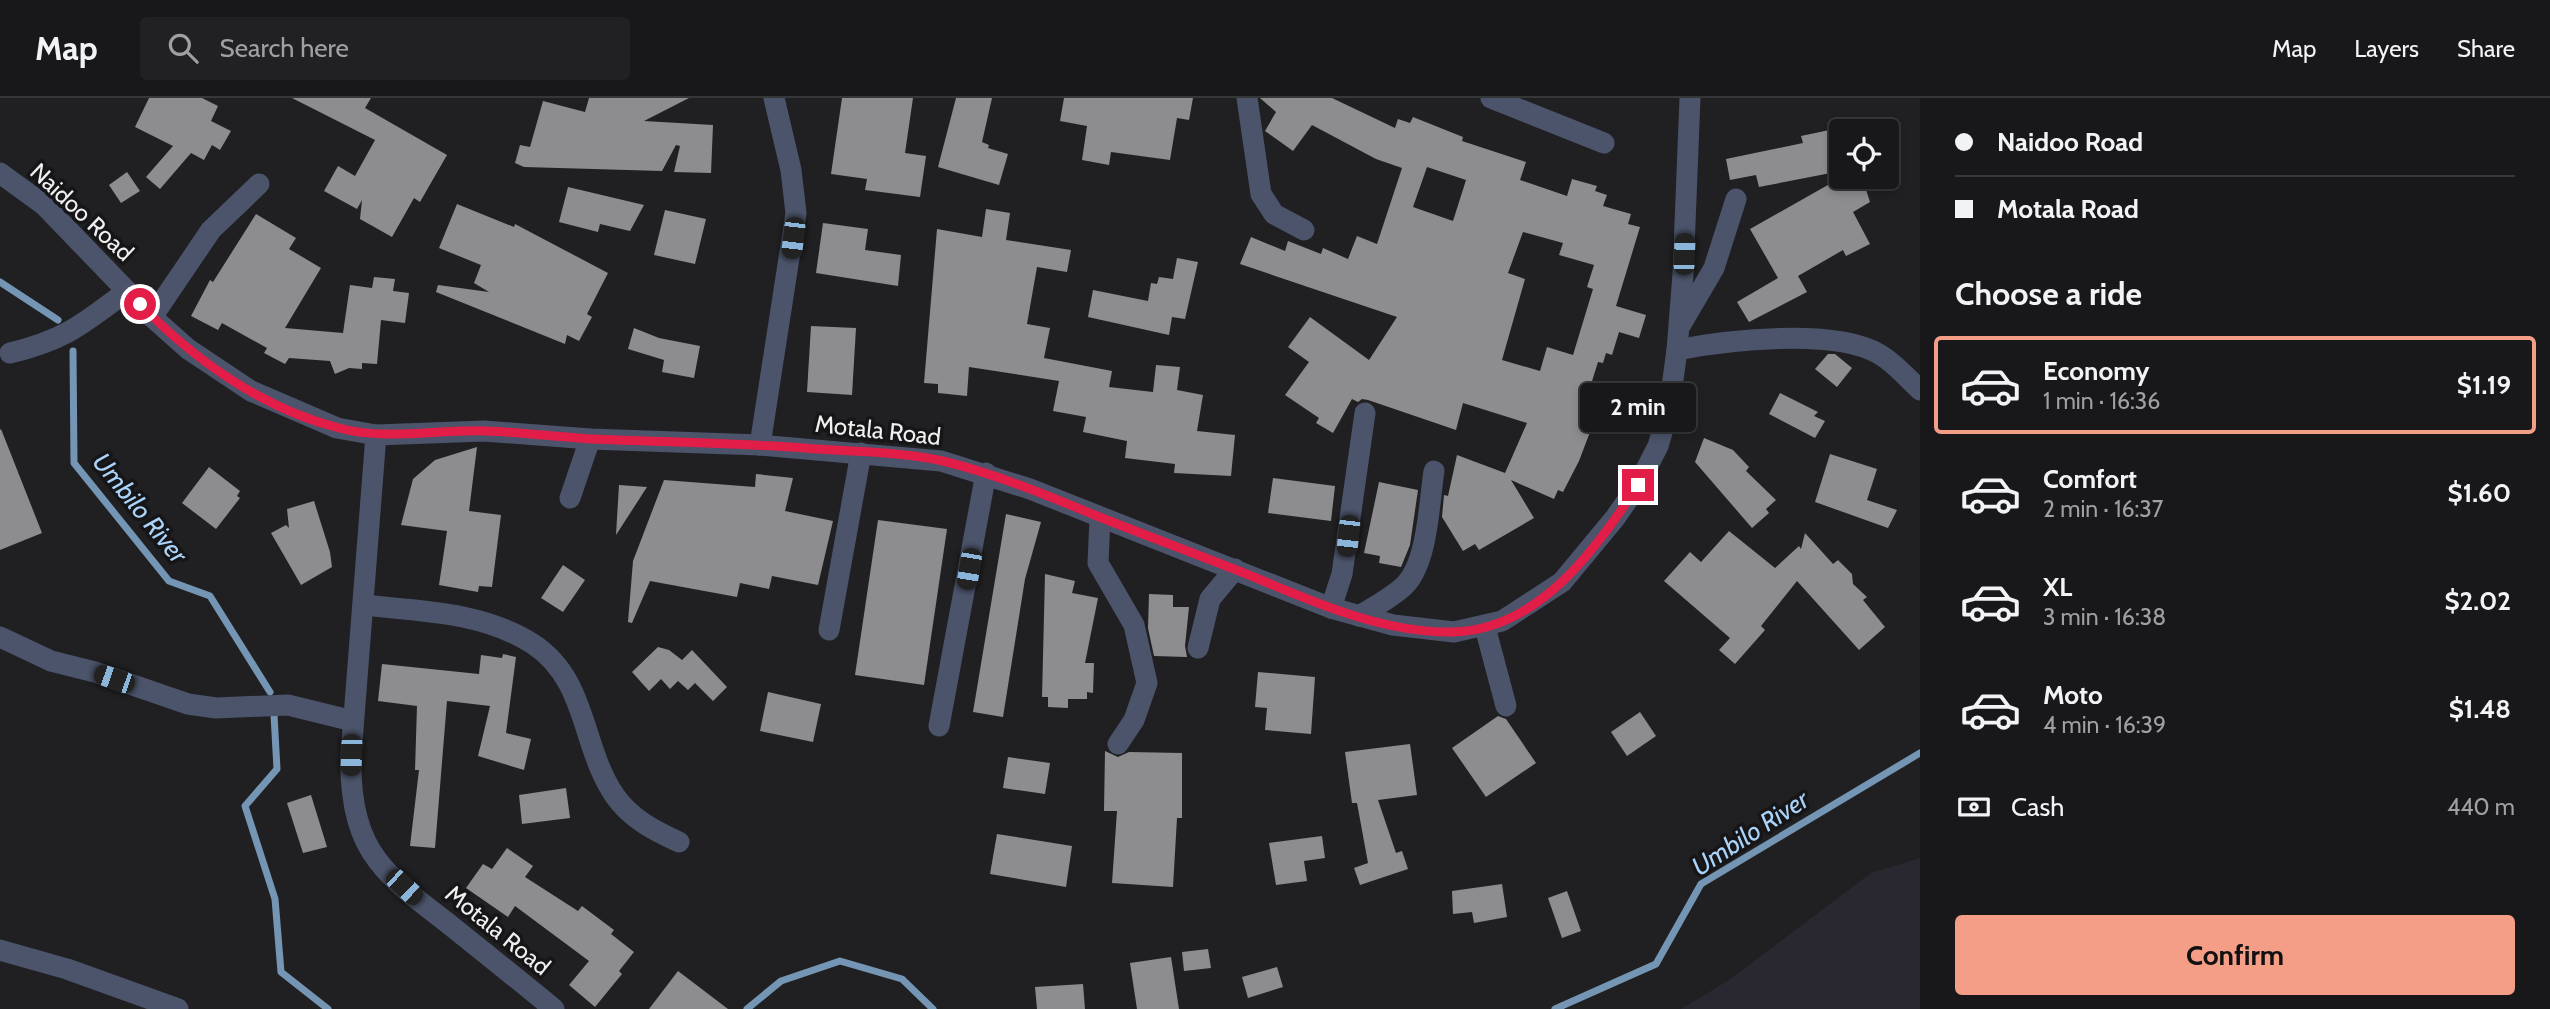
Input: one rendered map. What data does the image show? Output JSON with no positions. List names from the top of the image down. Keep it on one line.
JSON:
{"streets":{"street":["Naidoo Road","Motala Road"]},"crossings":[["Naidoo Road","Motala Road"]],"water":["Umbilo River"],"page":{"header":"Map","search":"Search here","nav":["Map","Layers","Share"],"banner":["Naidoo Road","Motala Road"],"heading":"Choose a ride","list":[{"name":"Economy","note":"1 min · 16:36","value":"$1.19"},{"name":"Comfort","note":"2 min · 16:37","value":"$1.60"},{"name":"XL","note":"3 min · 16:38","value":"$2.02"},{"name":"Moto","note":"4 min · 16:39","value":"$1.48"}],"bubble":"2 min","pay":["Cash","440 m"],"buttons":"Confirm"}}
